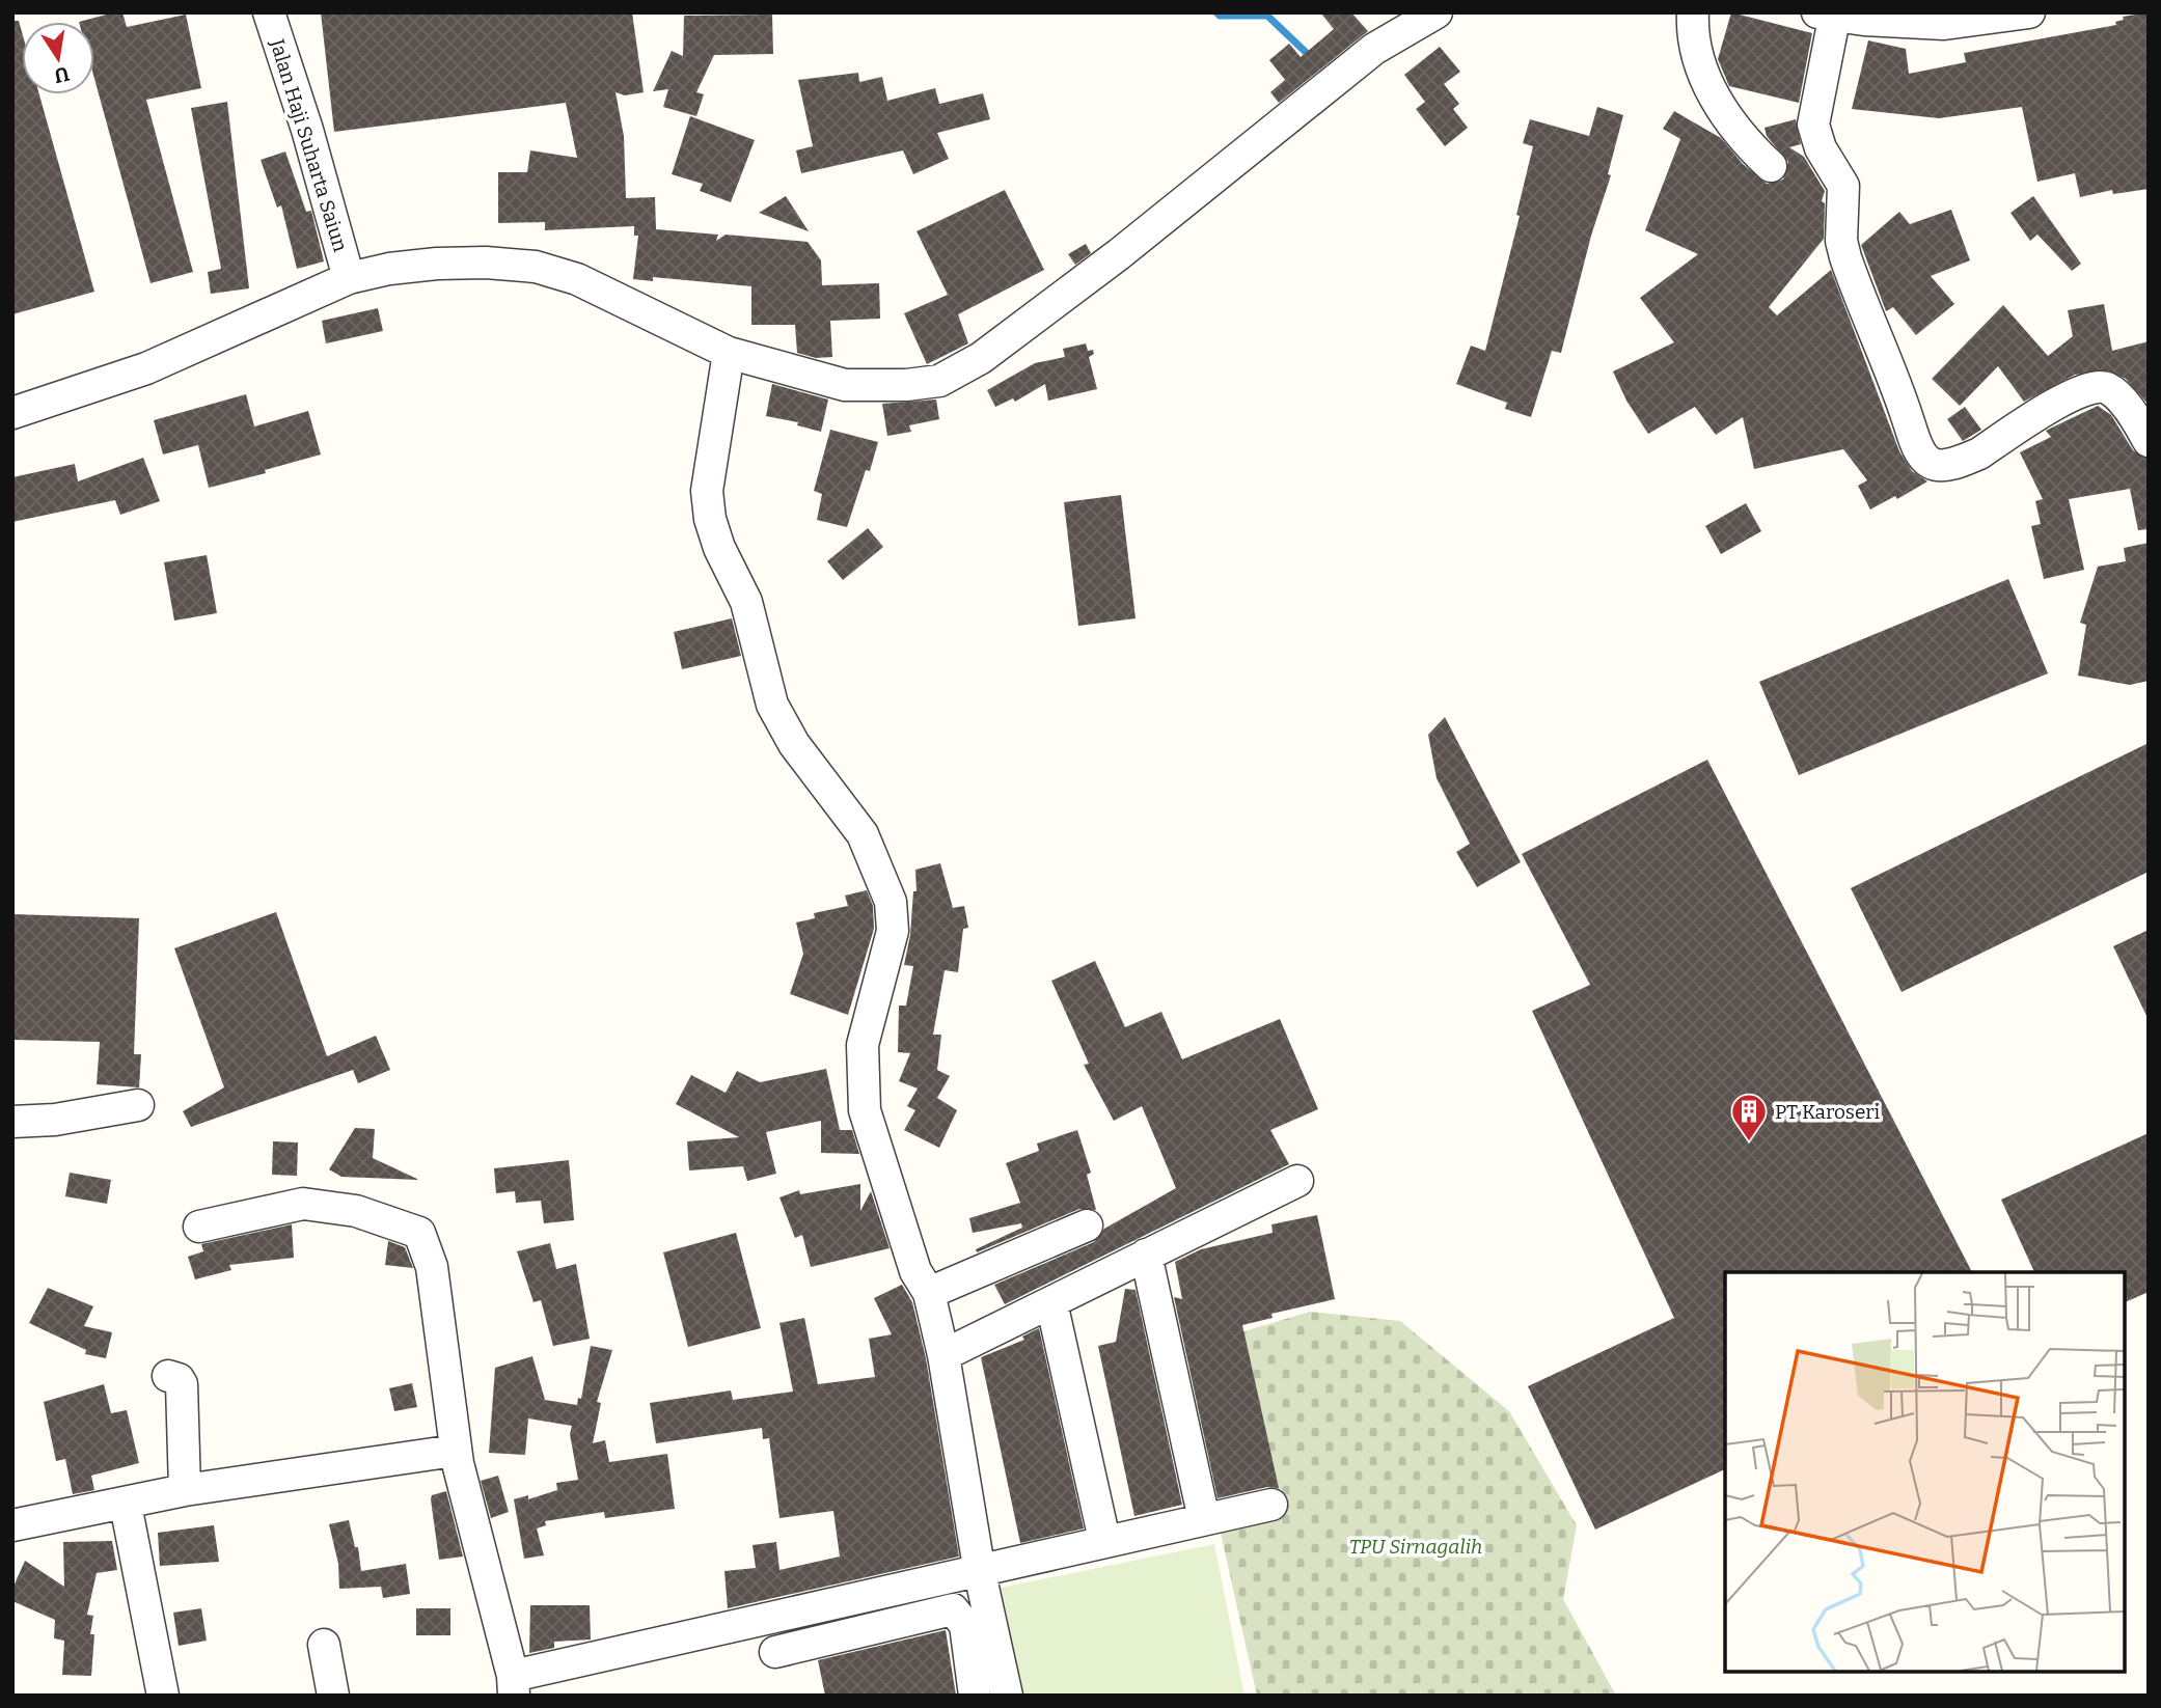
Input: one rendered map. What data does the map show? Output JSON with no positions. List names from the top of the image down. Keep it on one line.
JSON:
{"streets":{"street":["Jalan Haji Suharta Saiun"]},"parks":["TPU Sirnagalih"],"places":{"building":["PT Karoseri"]},"north":"bottom"}
